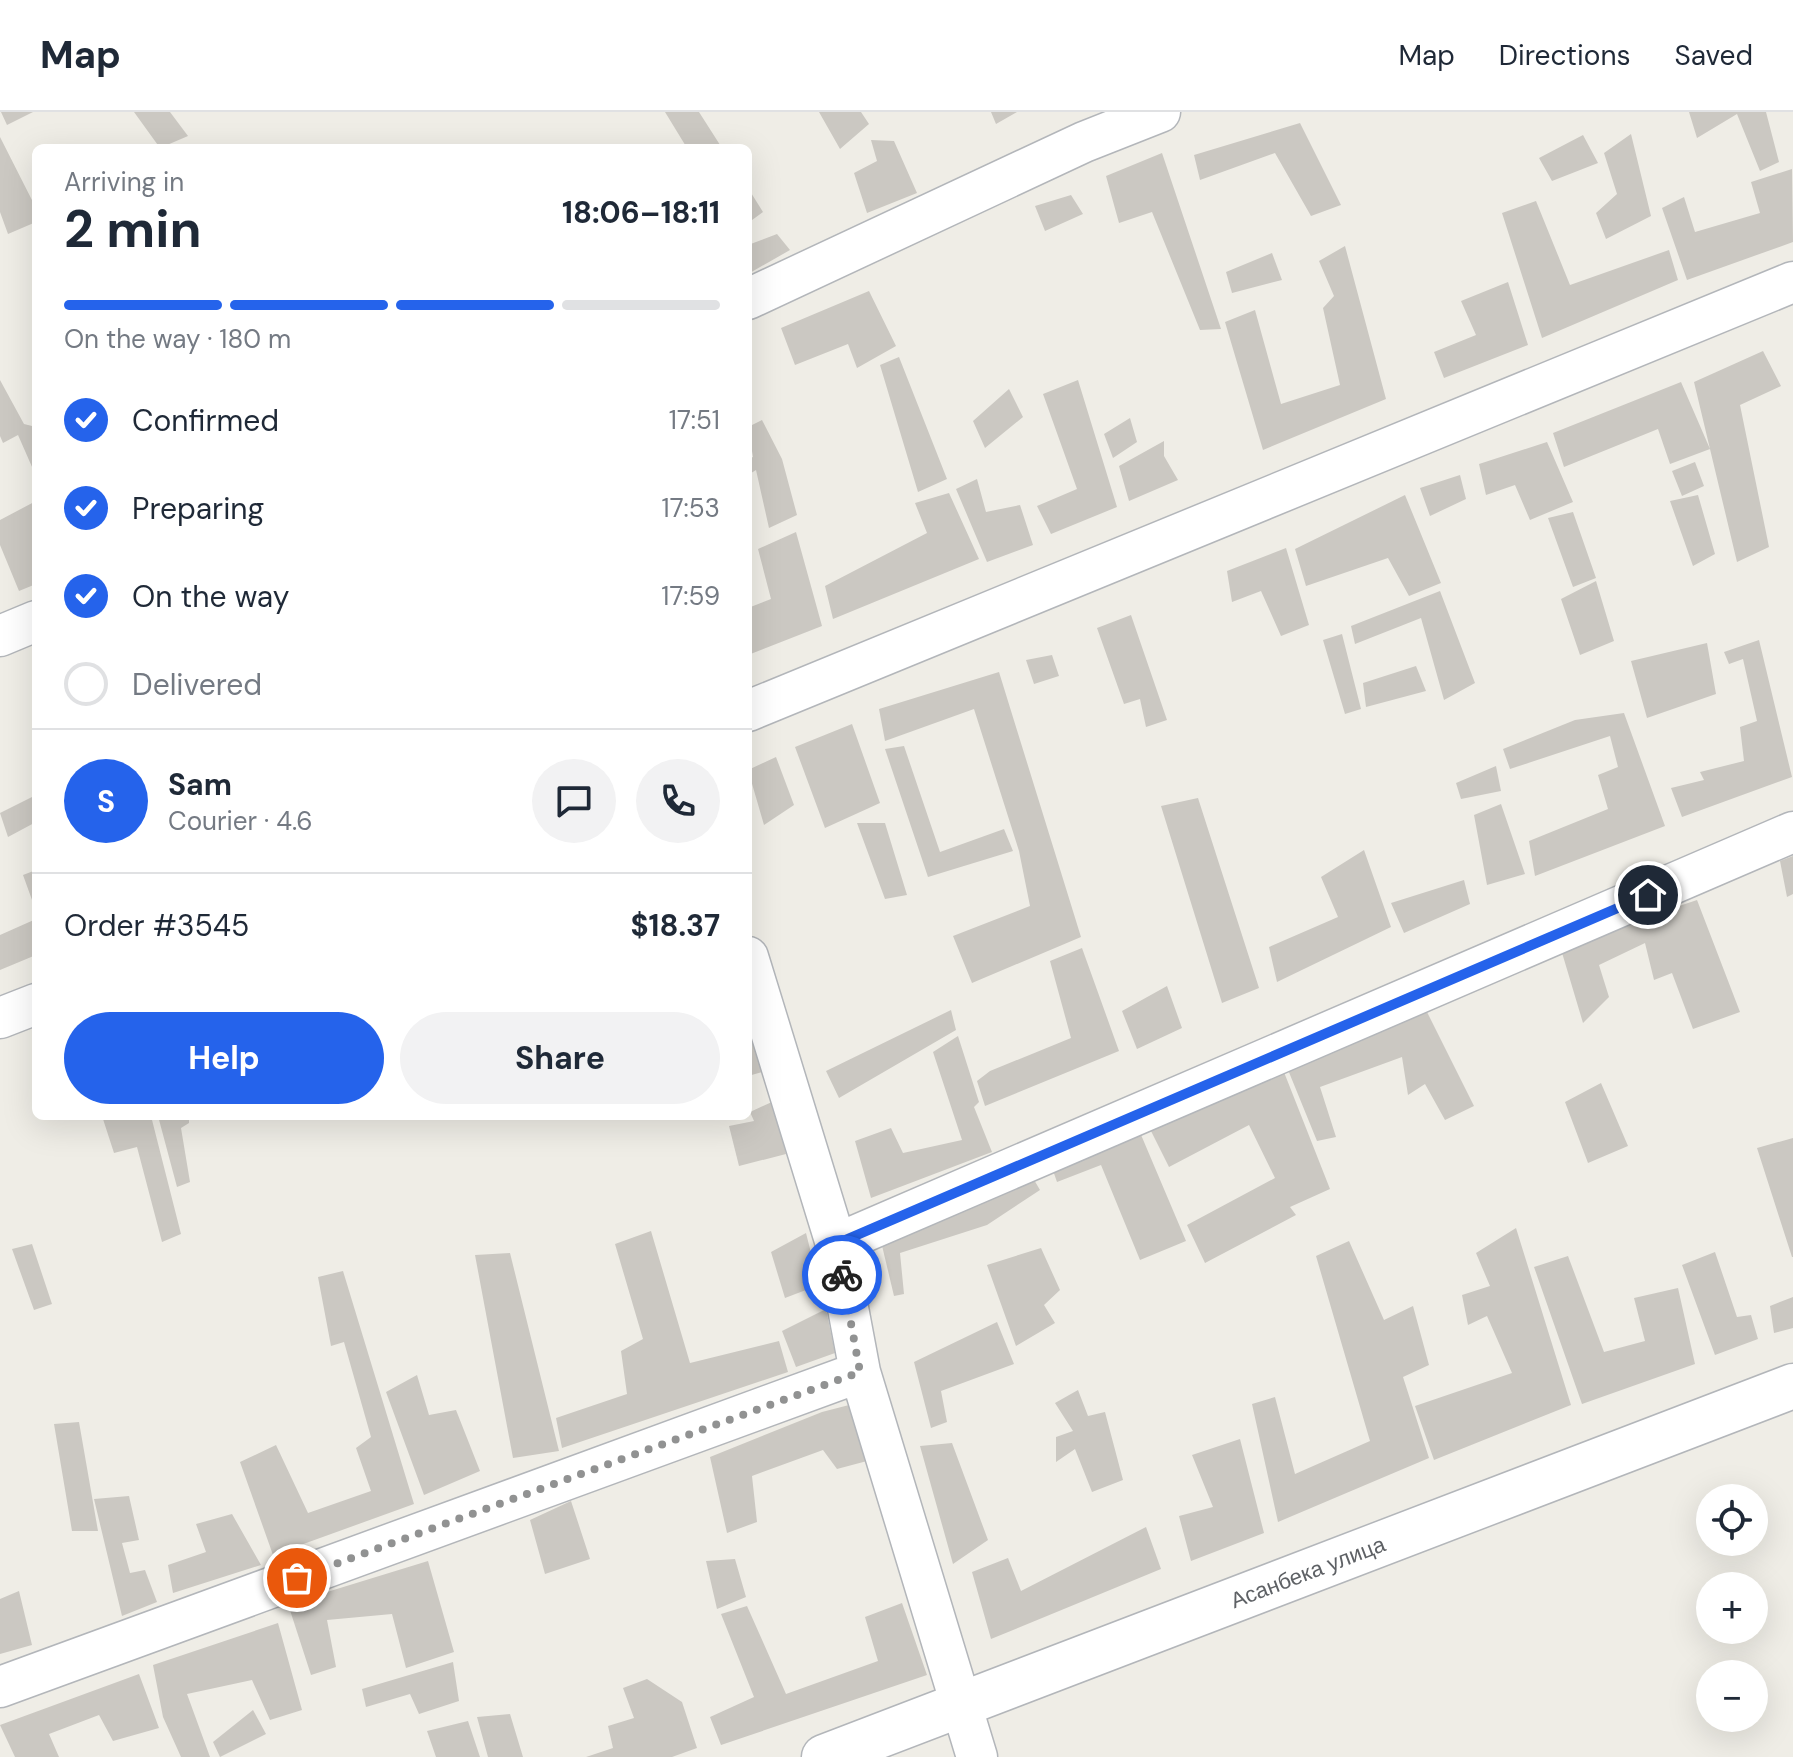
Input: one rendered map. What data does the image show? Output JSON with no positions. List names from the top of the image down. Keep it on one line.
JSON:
{"streets":{"street":["Асанбека улица"]},"page":{"header":"Map","nav":["Map","Directions","Saved"],"heading":["2 min","Arriving in","18:06–18:11"],"panel":["Sam","Courier · 4.6","Order #3545","$18.37"],"bar":"On the way · 180 m","list":[["Confirmed","17:51"],["Preparing","17:53"],["On the way","17:59"],"Delivered"],"round":"S","buttons":["Help","Share"],"map_buttons":["+","−"]}}
